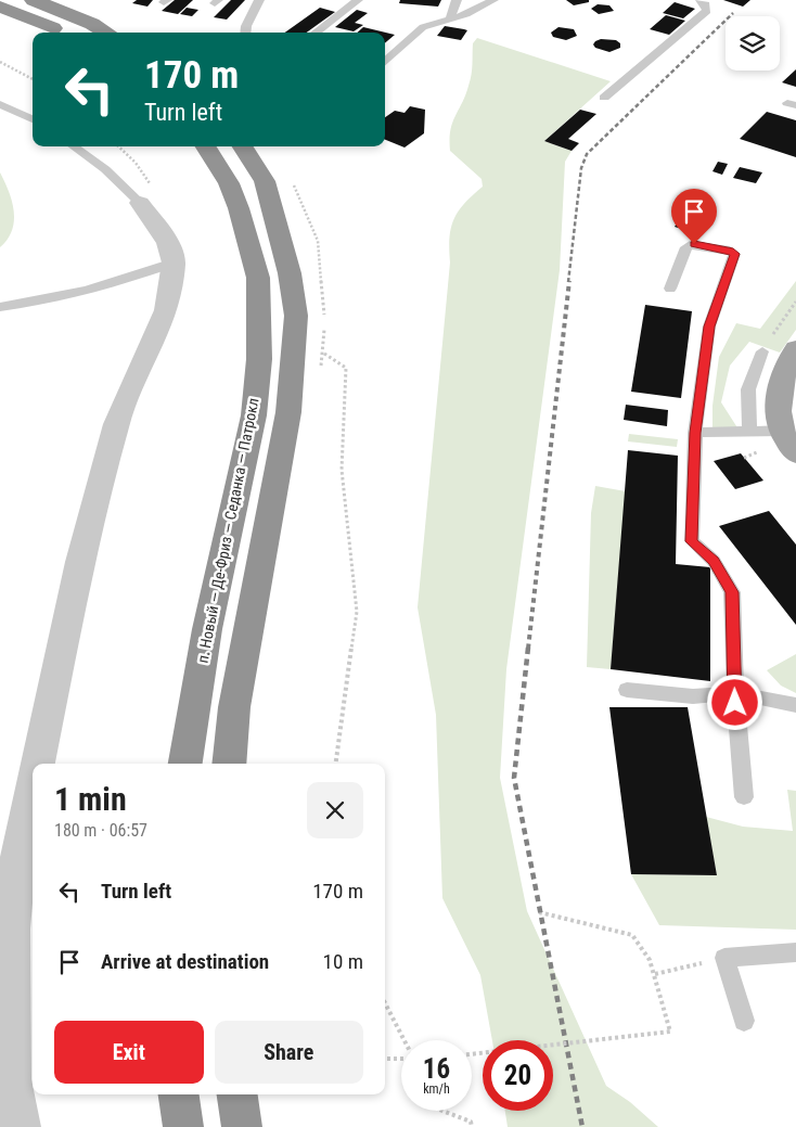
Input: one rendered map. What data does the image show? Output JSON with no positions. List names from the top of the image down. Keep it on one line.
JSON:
{"streets":{"highway":["п. Новый — Де-Фриз — Седанка — Патрокл"]},"page":{"turn":["170 m","Turn left"],"heading":["1 min","180 m · 06:57"],"list":[{"name":"Turn left","value":"170 m"},{"name":"Arrive at destination","value":"10 m"}],"buttons":["Exit","Share"],"speed":"16 km/h","limit":"20"}}
